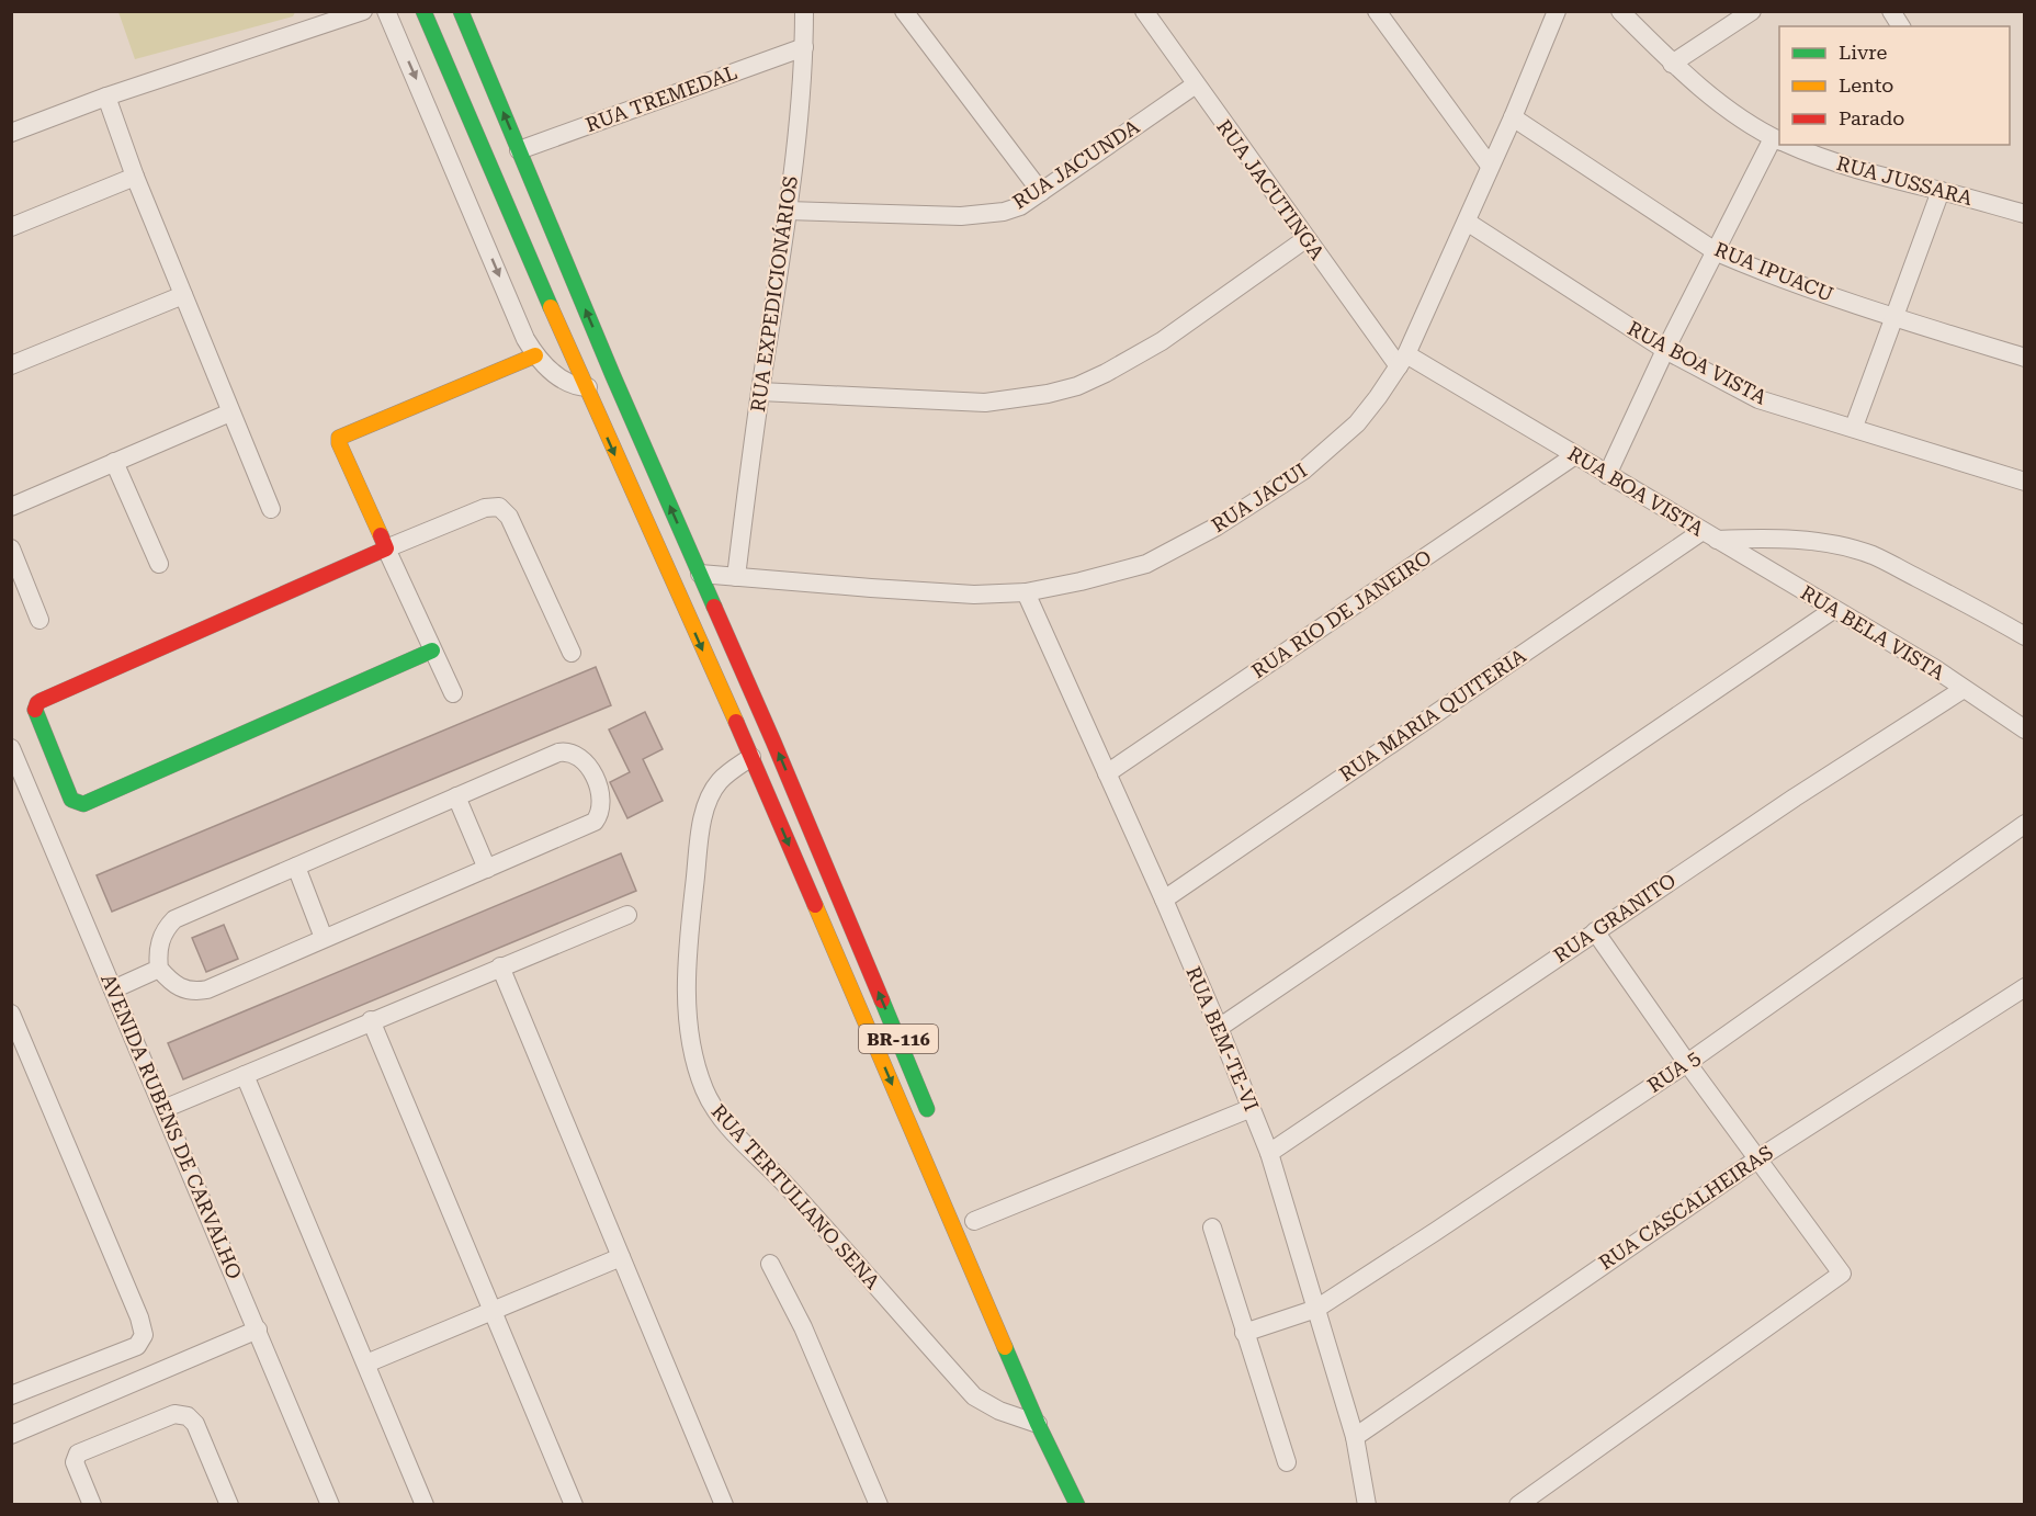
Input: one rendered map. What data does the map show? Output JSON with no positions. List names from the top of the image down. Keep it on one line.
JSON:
{"streets":{"main road":["BR-116"],"street":["RUA TREMEDAL","RUA JACUNDA","RUA JUSSARA","RUA JACUTINGA","RUA IPUACU","RUA EXPEDICIONÁRIOS","RUA BOA VISTA","RUA JACUI","RUA RIO DE JANEIRO","RUA BELA VISTA","RUA MARIA QUITERIA","RUA GRANITO","RUA BEM-TE-VI","RUA 5","AVENIDA RUBENS DE CARVALHO","RUA TERTULIANO SENA","RUA CASCALHEIRAS"]},"crossings":[["RUA TREMEDAL","RUA EXPEDICIONÁRIOS"],["RUA JACUNDA","RUA JACUTINGA"],["RUA JACUNDA","RUA EXPEDICIONÁRIOS"],["RUA JACUTINGA","RUA BOA VISTA"],["RUA JACUTINGA","RUA JACUI"],["RUA IPUACU","RUA JACUI"],["RUA EXPEDICIONÁRIOS","RUA JACUI"],["RUA BOA VISTA","RUA JACUI"],["RUA BOA VISTA","RUA RIO DE JANEIRO"],["RUA BOA VISTA","RUA BELA VISTA"],["RUA BOA VISTA","RUA MARIA QUITERIA"],["RUA JACUI","BR-116"],["RUA JACUI","RUA BEM-TE-VI"],["RUA RIO DE JANEIRO","RUA BEM-TE-VI"],["RUA BELA VISTA","RUA MARIA QUITERIA"],["RUA BELA VISTA","RUA GRANITO"],["RUA MARIA QUITERIA","RUA BEM-TE-VI"],["RUA GRANITO","RUA BEM-TE-VI"],["RUA BEM-TE-VI","RUA 5"],["RUA BEM-TE-VI","RUA CASCALHEIRAS"]],"legend":["Livre","Lento","Parado"]}
